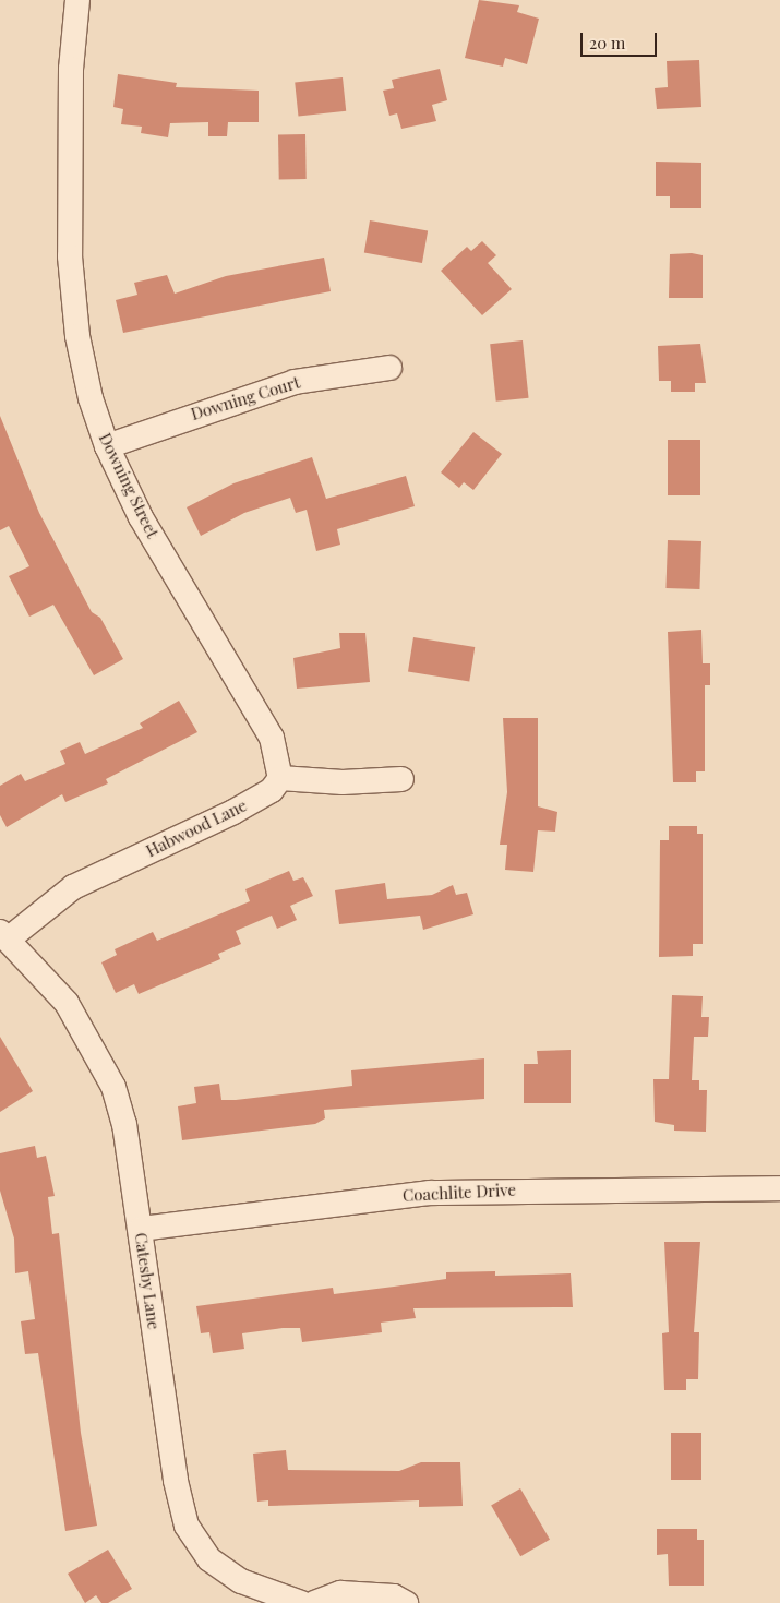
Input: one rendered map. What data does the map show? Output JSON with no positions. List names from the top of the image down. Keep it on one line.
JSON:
{"streets":{"street":["Downing Court","Downing Street","Habwood Lane","Coachlite Drive","Catesby Lane"]},"crossings":[["Downing Court","Downing Street"],["Downing Street","Habwood Lane"],["Habwood Lane","Catesby Lane"],["Coachlite Drive","Catesby Lane"]],"scale_bar":"20 m"}
